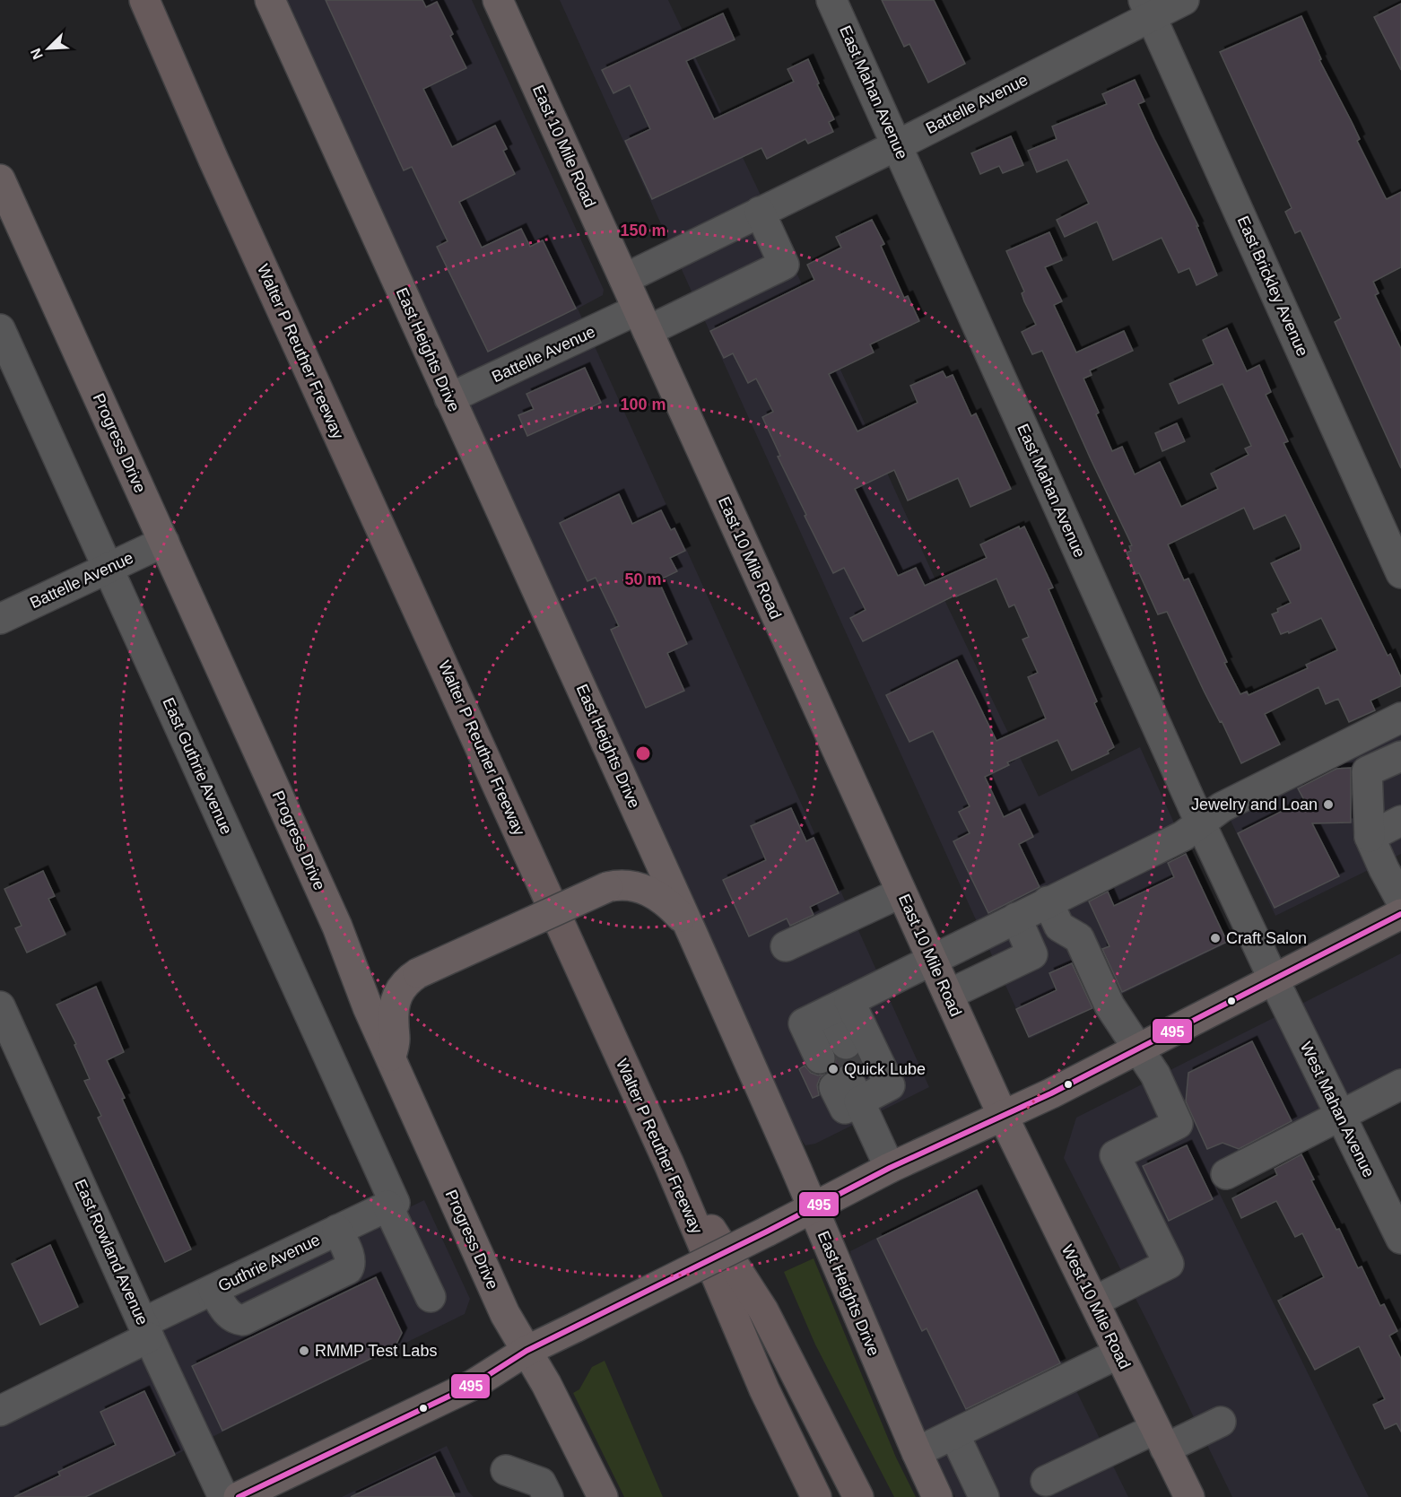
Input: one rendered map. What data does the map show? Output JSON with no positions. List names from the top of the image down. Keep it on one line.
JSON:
{"streets":{"highway":["Walter P Reuther Freeway"],"main road":["East 10 Mile Road","East Heights Drive","Progress Drive","West 10 Mile Road"],"street":["East Mahan Avenue","Battelle Avenue","East Brickley Avenue","East Guthrie Avenue","West Mahan Avenue","East Rowland Avenue","Guthrie Avenue"]},"crossings":[["East Mahan Avenue","Battelle Avenue"],["East Mahan Avenue","West Mahan Avenue"],["Battelle Avenue","East 10 Mile Road"],["Battelle Avenue","East Brickley Avenue"],["Battelle Avenue","East Heights Drive"],["Battelle Avenue","Progress Drive"],["Battelle Avenue","East Guthrie Avenue"],["East 10 Mile Road","West 10 Mile Road"],["East Guthrie Avenue","Guthrie Avenue"],["East Rowland Avenue","Guthrie Avenue"]],"places":["Jewelry and Loan","Craft Salon","Quick Lube","RMMP Test Labs"],"lines":["transit line 495"],"north":"bottom left","rings":["150 m","100 m","50 m"]}
